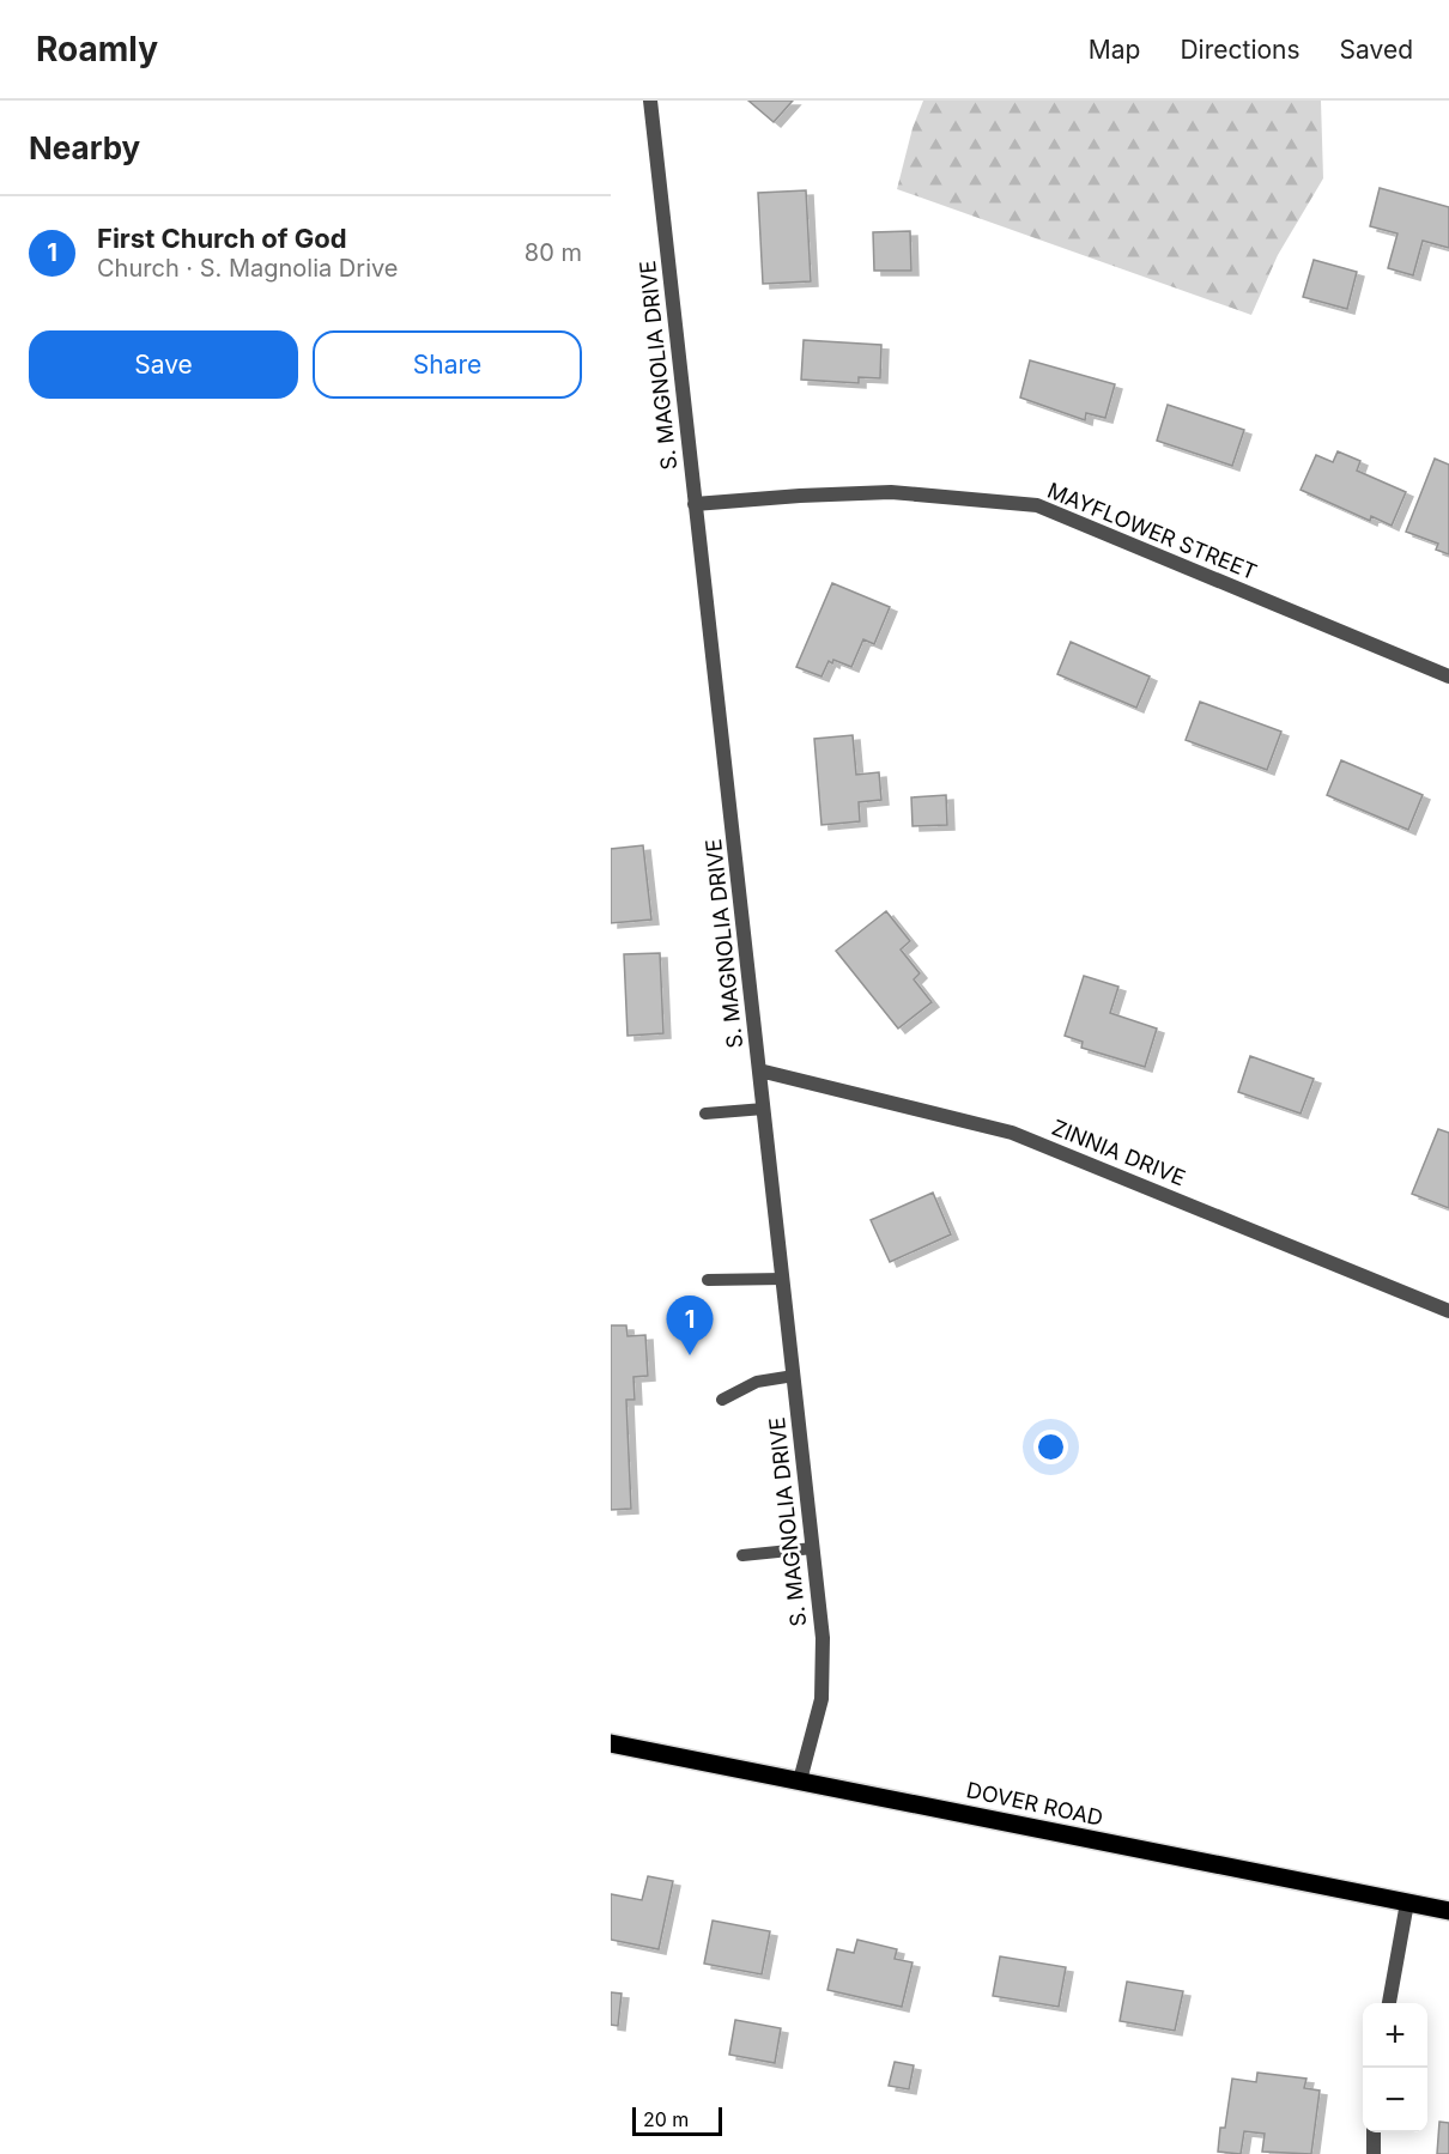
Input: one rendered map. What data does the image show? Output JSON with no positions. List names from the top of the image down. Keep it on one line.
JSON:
{"streets":{"main road":["DOVER ROAD"],"street":["S. MAGNOLIA DRIVE","MAYFLOWER STREET","ZINNIA DRIVE"]},"crossings":[["S. MAGNOLIA DRIVE","MAYFLOWER STREET"],["S. MAGNOLIA DRIVE","ZINNIA DRIVE"],["S. MAGNOLIA DRIVE","DOVER ROAD"]],"scale_bar":"20 m","page":{"header":"Roamly","nav":["Map","Directions","Saved"],"heading":"Nearby","list":[{"mark":"1","name":"First Church of God","note":"Church · S. Magnolia Drive","value":"80 m"}],"buttons":["Save","Share"],"pins":"1","map_buttons":["+","−"],"scale":"20 m"}}
